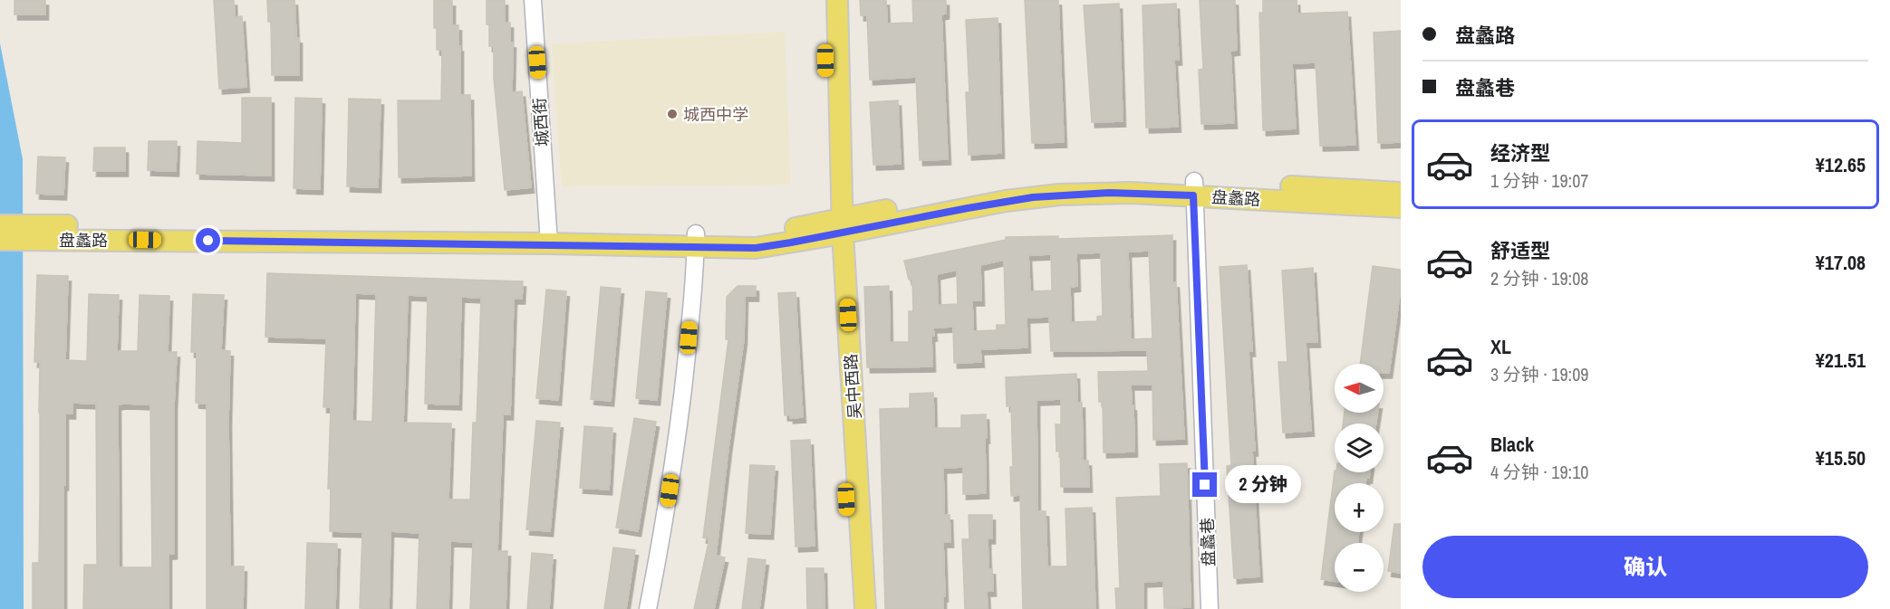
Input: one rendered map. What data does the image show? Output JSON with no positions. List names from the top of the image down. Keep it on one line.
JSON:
{"streets":{"main road":["盘蠡路","吴中西路"],"street":["城西街","盘蠡巷"]},"crossings":[["城西街","盘蠡路"],["盘蠡路","吴中西路"],["盘蠡路","盘蠡巷"]],"places":["城西中学"],"north":"left","page":{"banner":["盘蠡路","盘蠡巷"],"list":[{"name":"经济型","note":"1 分钟 · 19:07","value":"¥12.65"},{"name":"舒适型","note":"2 分钟 · 19:08","value":"¥17.08"},{"name":"XL","note":"3 分钟 · 19:09","value":"¥21.51"},{"name":"Black","note":"4 分钟 · 19:10","value":"¥15.50"}],"map_buttons":["+","−"],"bubble":"2 分钟","buttons":"确认"}}
